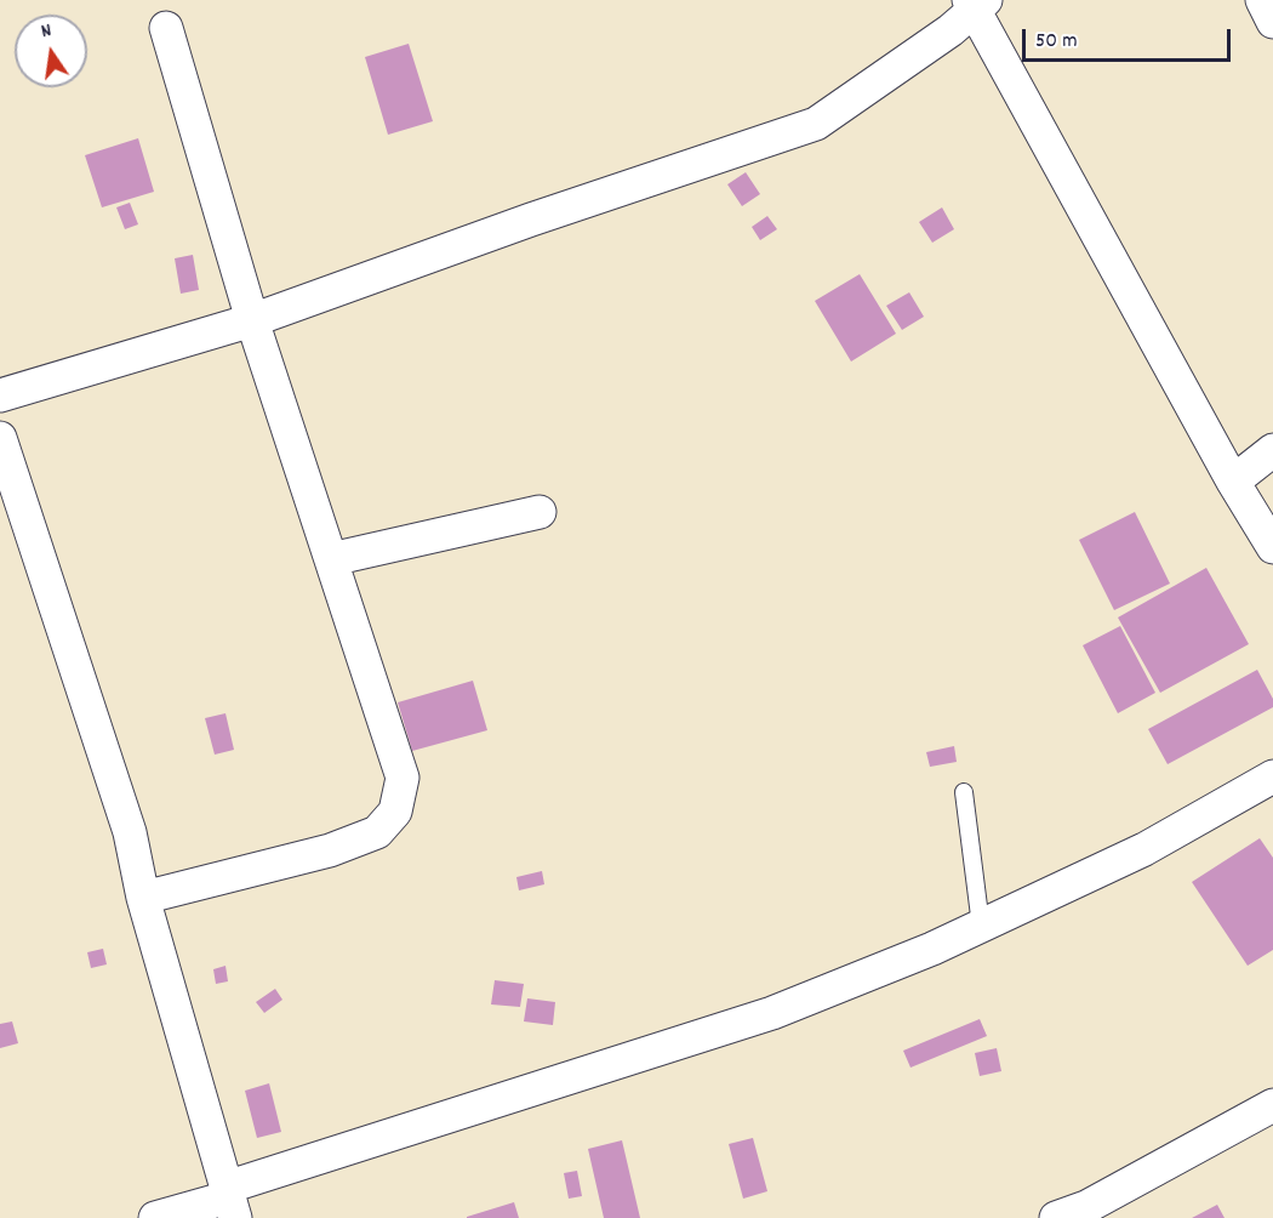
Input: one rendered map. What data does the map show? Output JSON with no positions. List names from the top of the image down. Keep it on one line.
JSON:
{"scale_bar":"50 m","north":"top"}
